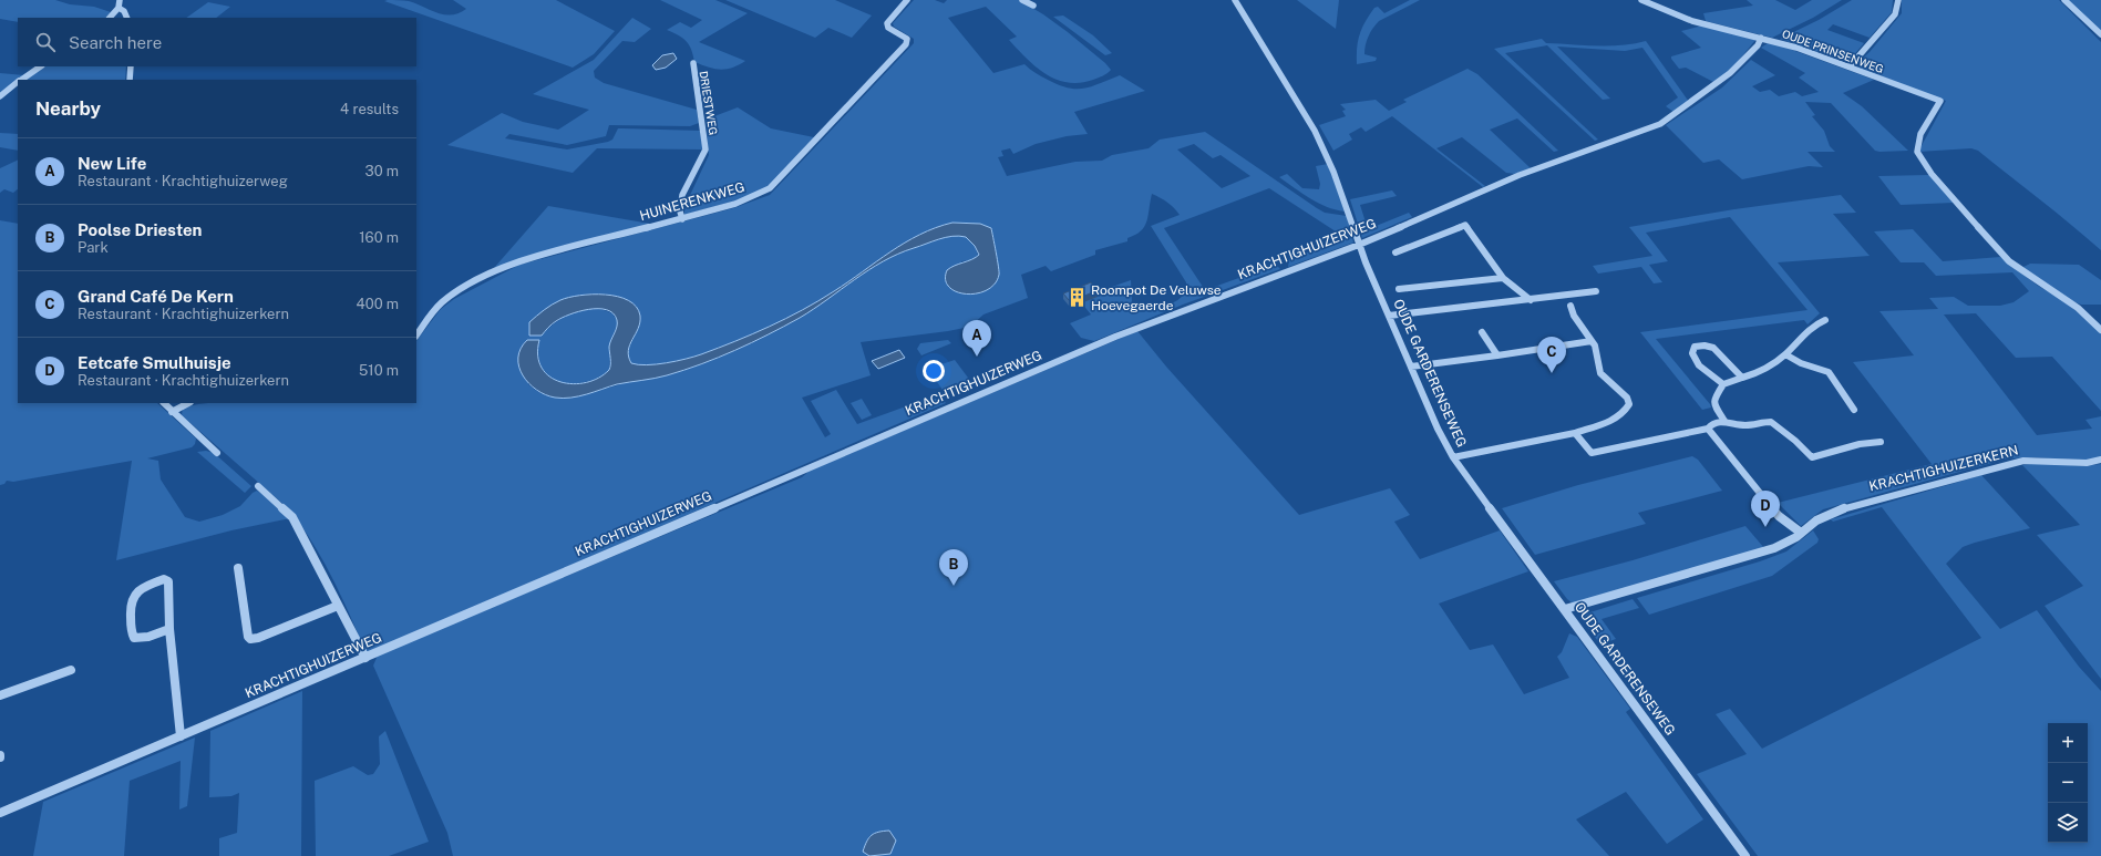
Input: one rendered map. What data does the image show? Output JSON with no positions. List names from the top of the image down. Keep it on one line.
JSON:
{"streets":{"street":["OUDE PRINSENWEG","DRIESTWEG","HUINERENKWEG","KRACHTIGHUIZERWEG","OUDE GARDERENSEWEG","KRACHTIGHUIZERKERN"]},"crossings":[["OUDE PRINSENWEG","KRACHTIGHUIZERWEG"],["DRIESTWEG","HUINERENKWEG"],["KRACHTIGHUIZERWEG","OUDE GARDERENSEWEG"],["OUDE GARDERENSEWEG","KRACHTIGHUIZERKERN"]],"places":{"building":["Roompot De Veluwse Hoevegaerde"]},"page":{"search":"Search here","heading":["Nearby","4 results"],"list":[{"mark":"A","name":"New Life","note":"Restaurant · Krachtighuizerweg","value":"30 m"},{"mark":"B","name":"Poolse Driesten","note":"Park","value":"160 m"},{"mark":"C","name":"Grand Café De Kern","note":"Restaurant · Krachtighuizerkern","value":"400 m"},{"mark":"D","name":"Eetcafe Smulhuisje","note":"Restaurant · Krachtighuizerkern","value":"510 m"}],"pins":["A","C","D","B"],"map_buttons":["+","−"]}}
